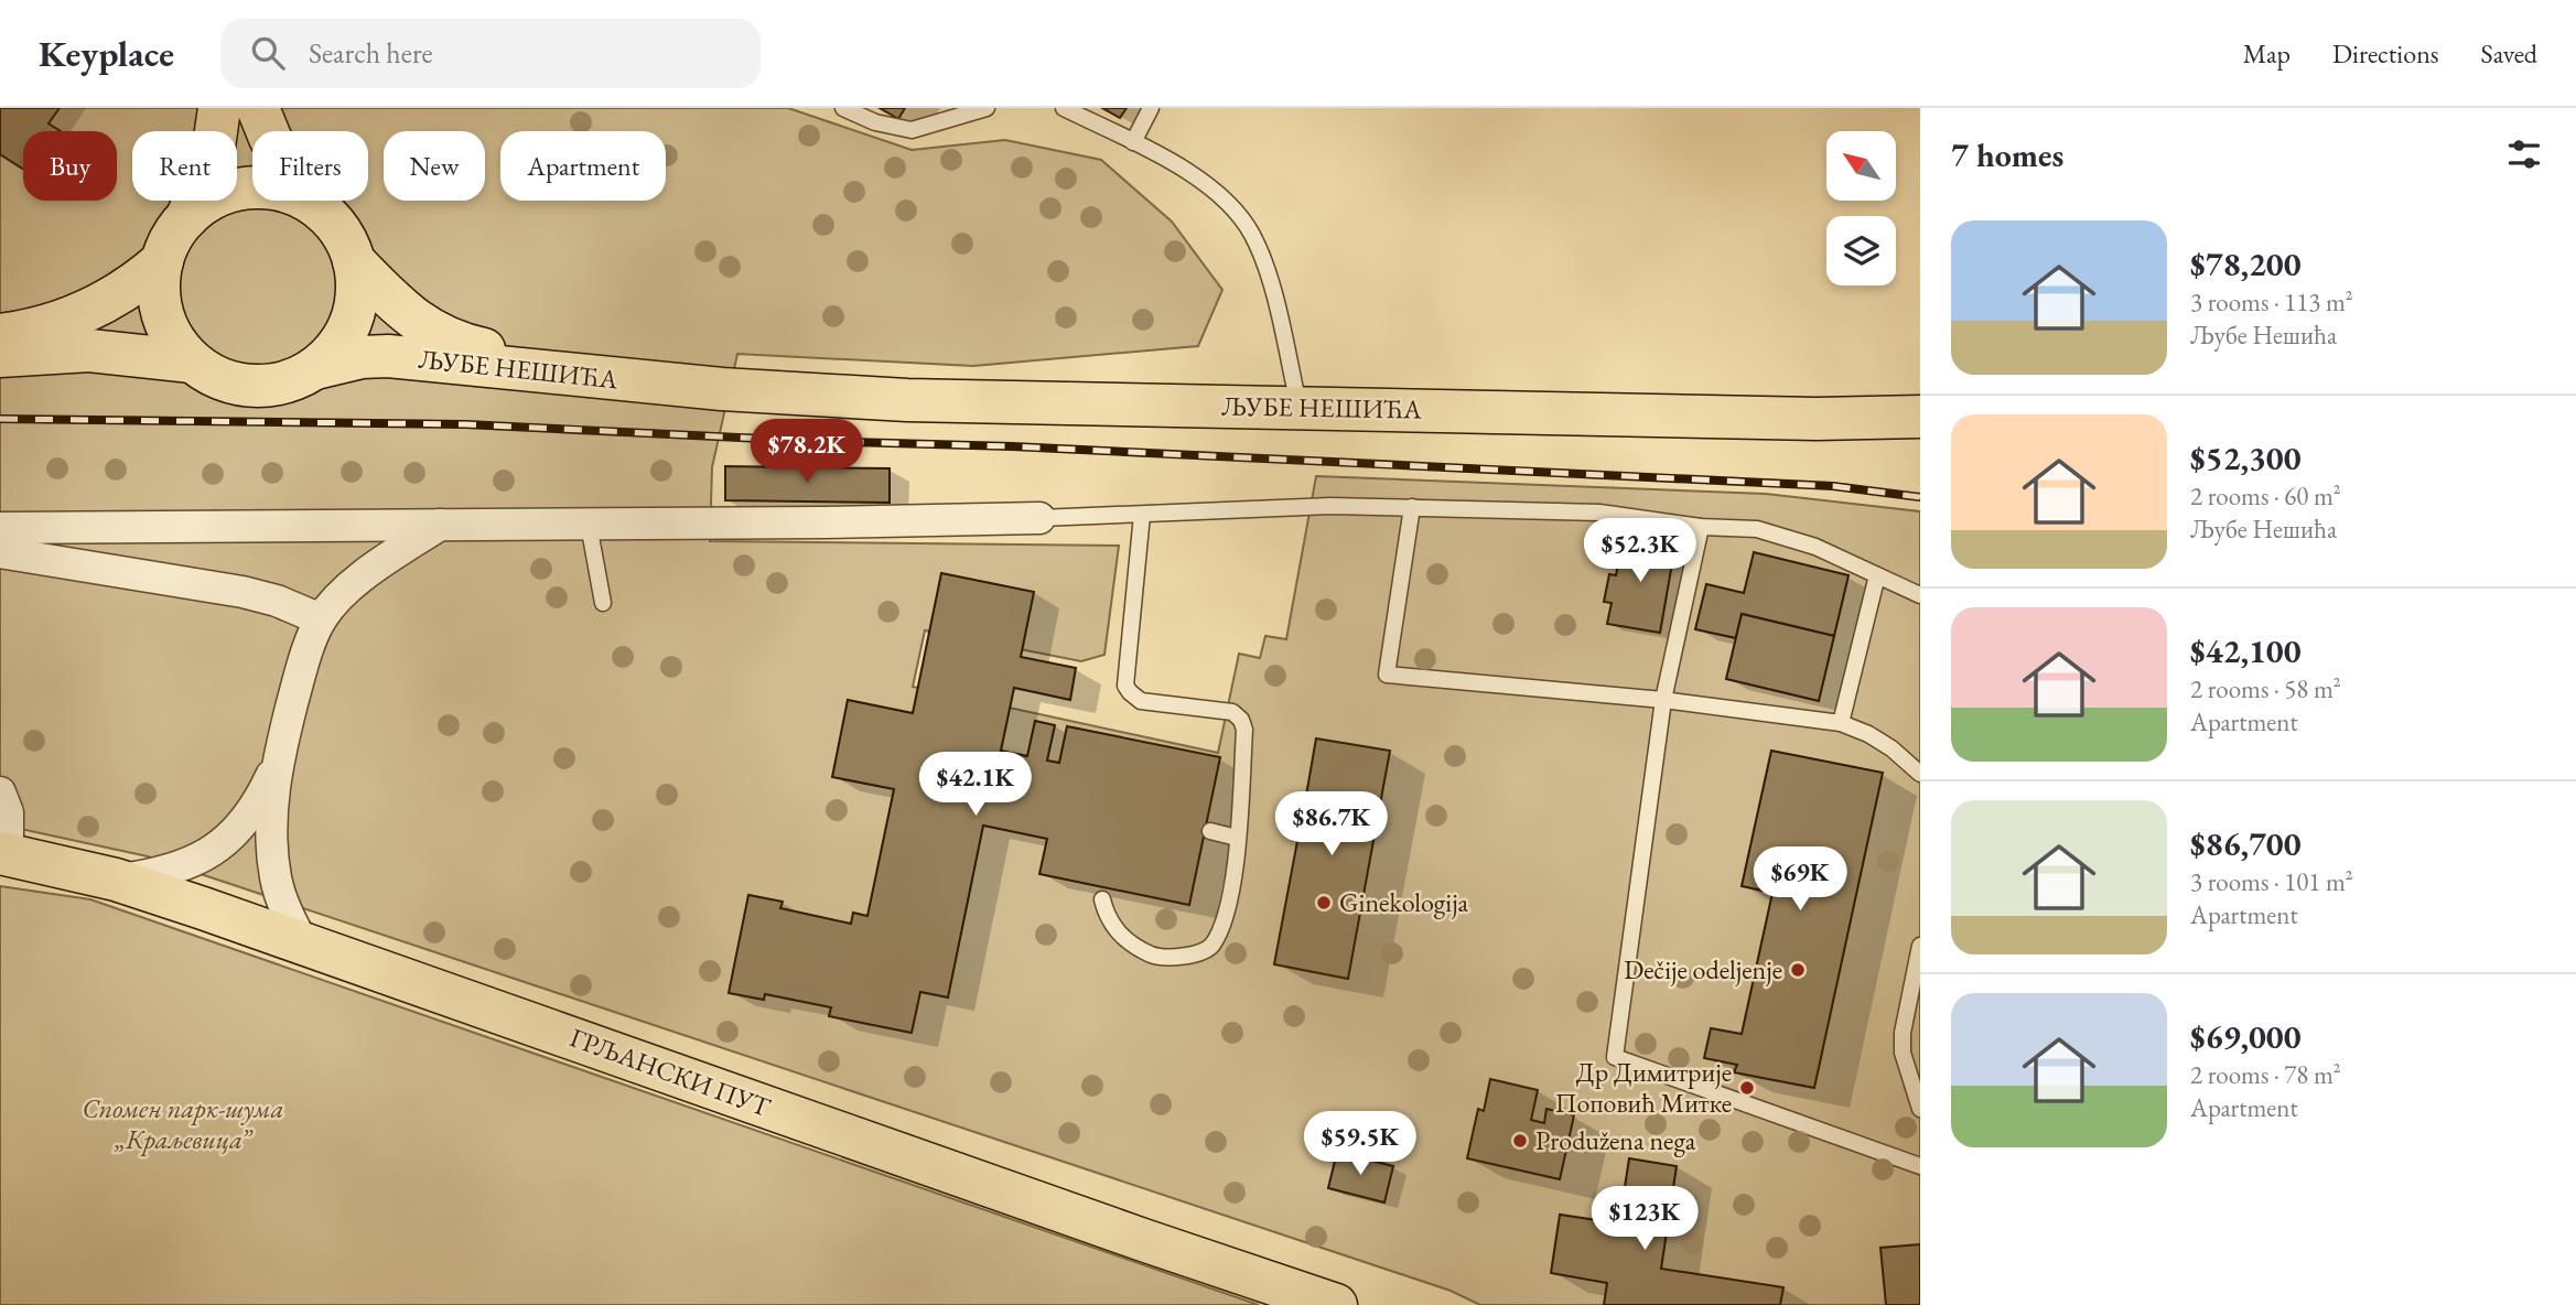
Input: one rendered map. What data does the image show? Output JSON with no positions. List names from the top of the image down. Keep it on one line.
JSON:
{"streets":{"main road":["ЉУБЕ НЕШИЋА","ГРЉАНСКИ ПУТ"]},"parks":["Спомен парк-шума „Краљевица”"],"places":["Ginekologija","Dečije odeljenje","Др Димитрије Поповић Митке","Produžena nega"],"north":"top left","page":{"header":"Keyplace","search":"Search here","nav":["Map","Directions","Saved"],"heading":"7 homes","chip":["Buy","Rent","Filters","New","Apartment"],"list":[{"name":"$78,200","note":"3 rooms · 113 m² · Љубе Нешића"},{"name":"$52,300","note":"2 rooms · 60 m² · Љубе Нешића"},{"name":"$42,100","note":"2 rooms · 58 m² · Apartment"},{"name":"$86,700","note":"3 rooms · 101 m² · Apartment"},{"name":"$69,000","note":"2 rooms · 78 m² · Apartment"}],"price":["$78.2K","$52.3K","$42.1K","$86.7K","$69K","$59.5K","$123K"]}}
